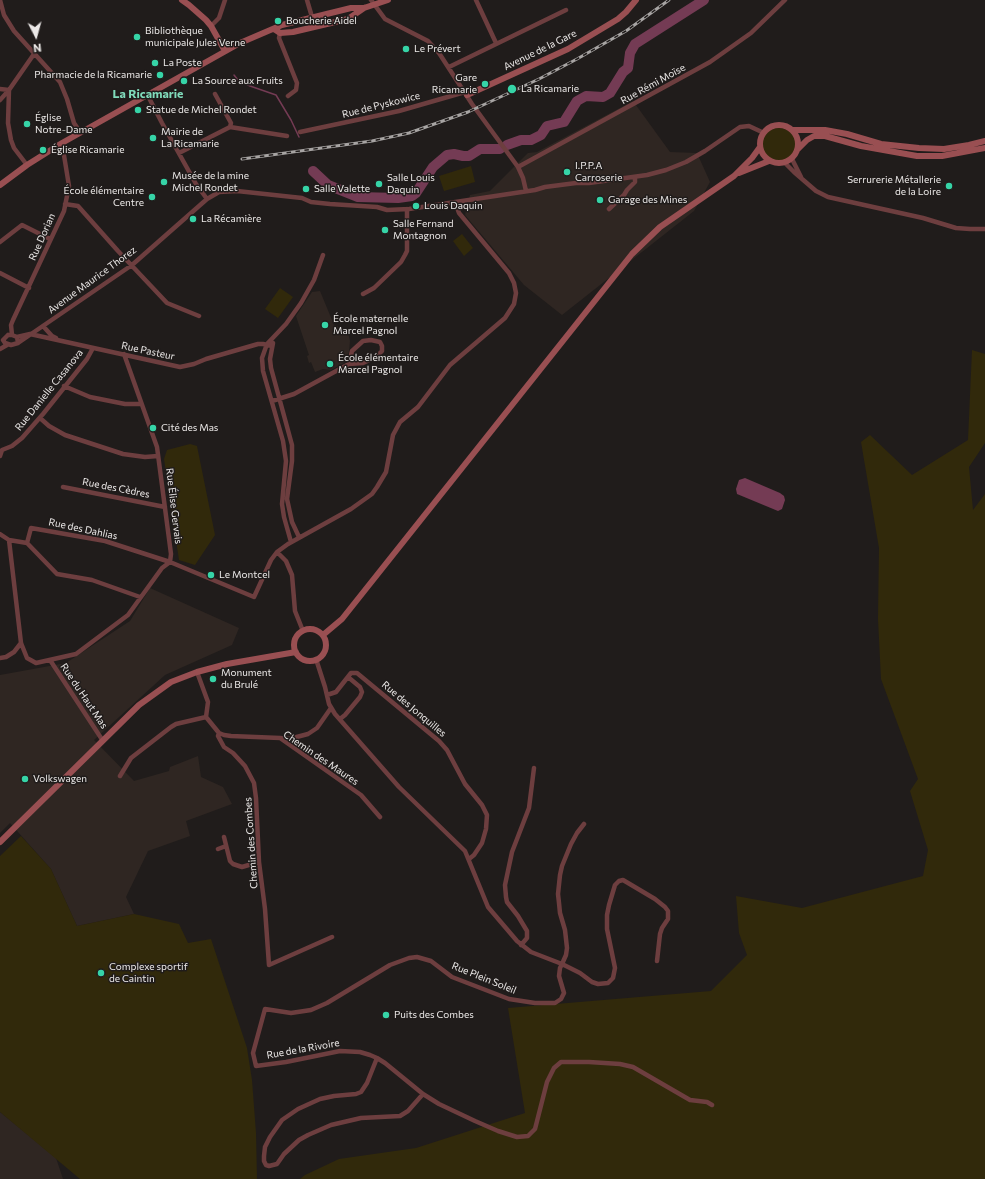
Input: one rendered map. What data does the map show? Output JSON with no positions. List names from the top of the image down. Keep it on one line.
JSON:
{"streets":{"main road":["Avenue de la Gare"],"street":["Rue Rémi Moïse","Rue de Pyskowice","Rue Dorian","Avenue Maurice Thorez","Rue Pasteur","Rue Danielle Casanova","Rue des Cèdres","Rue Élise Gervais","Rue des Dahlias","Rue du Haut Mas","Rue des Jonquilles","Chemin des Maures","Chemin des Combes","Rue Plein Soleil","Rue de la Rivoire"]},"crossings":[["Avenue de la Gare","Rue de Pyskowice"],["Rue Dorian","Avenue Maurice Thorez"],["Avenue Maurice Thorez","Rue Pasteur"],["Rue Pasteur","Rue Danielle Casanova"],["Rue Pasteur","Rue Élise Gervais"],["Rue des Cèdres","Rue Élise Gervais"],["Rue Élise Gervais","Rue des Dahlias"],["Chemin des Maures","Chemin des Combes"],["Rue Plein Soleil","Rue de la Rivoire"]],"districts":["La Ricamarie"],"places":["Boucherie Aidel","Bibliothèque municipale Jules Verne","Le Prévert","La Poste","Pharmacie de la Ricamarie","La Source aux Fruits","Gare Ricamarie","La Ricamarie","Statue de Michel Rondet","Église Notre-Dame","Mairie de La Ricamarie","Église Ricamarie","I.P.P.A Carroserie","Musée de la mine Michel Rondet","Salle Louis Daquin","Serrurerie Métallerie de la Loire","Salle Valette","École élémentaire Centre","Garage des Mines","Louis Daquin","La Récamière","Salle Fernand Montagnon","École maternelle Marcel Pagnol","École élémentaire Marcel Pagnol","Cité des Mas","Le Montcel","Monument du Brulé","Volkswagen","Complexe sportif de Caintin","Puits des Combes"],"north":"bottom"}
